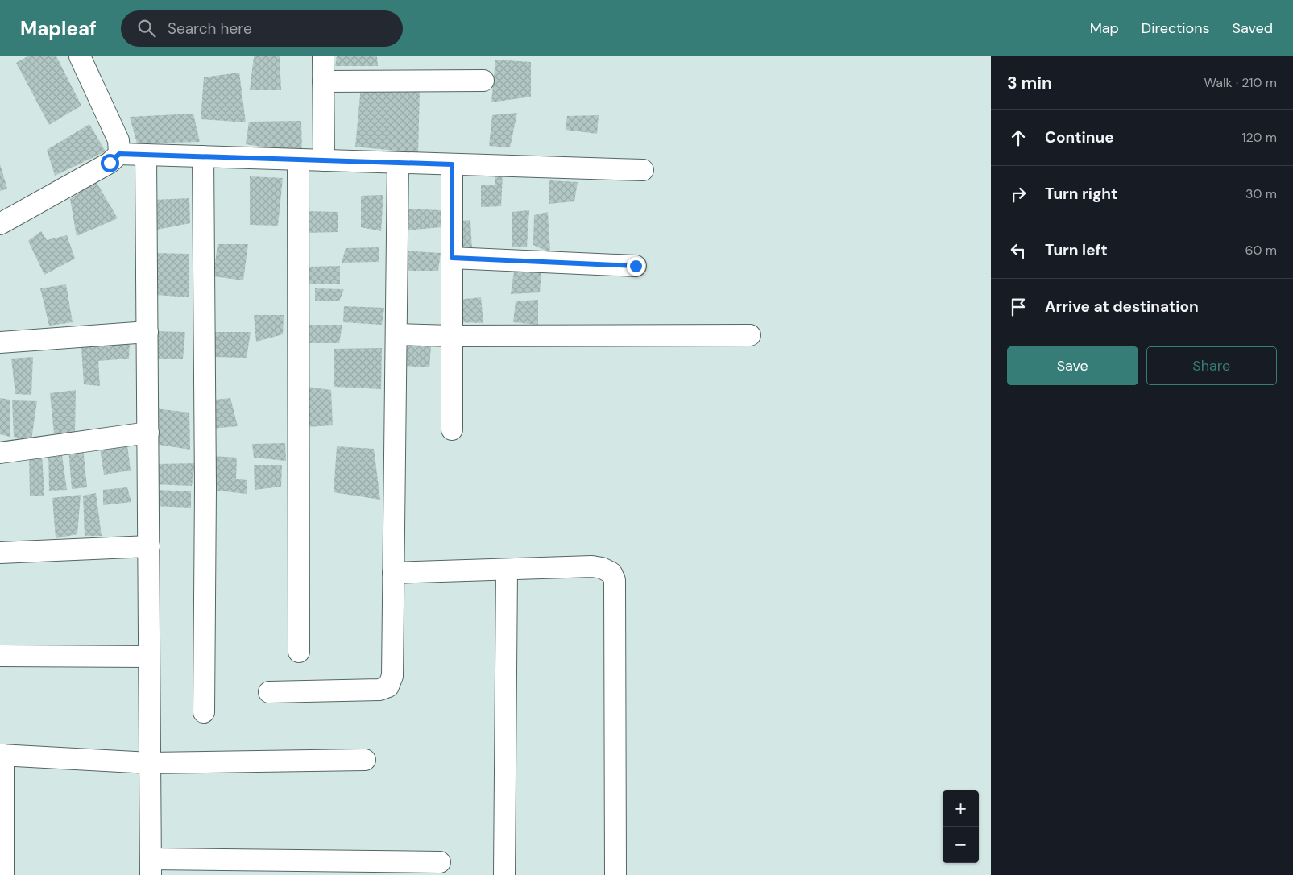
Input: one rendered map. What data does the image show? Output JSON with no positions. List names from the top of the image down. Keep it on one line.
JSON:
{"page":{"header":"Mapleaf","search":"Search here","nav":["Map","Directions","Saved"],"heading":["3 min","Walk · 210 m"],"list":[["Continue","120 m"],["Turn right","30 m"],["Turn left","60 m"],"Arrive at destination"],"buttons":["Save","Share"],"map_buttons":["+","−"]}}
